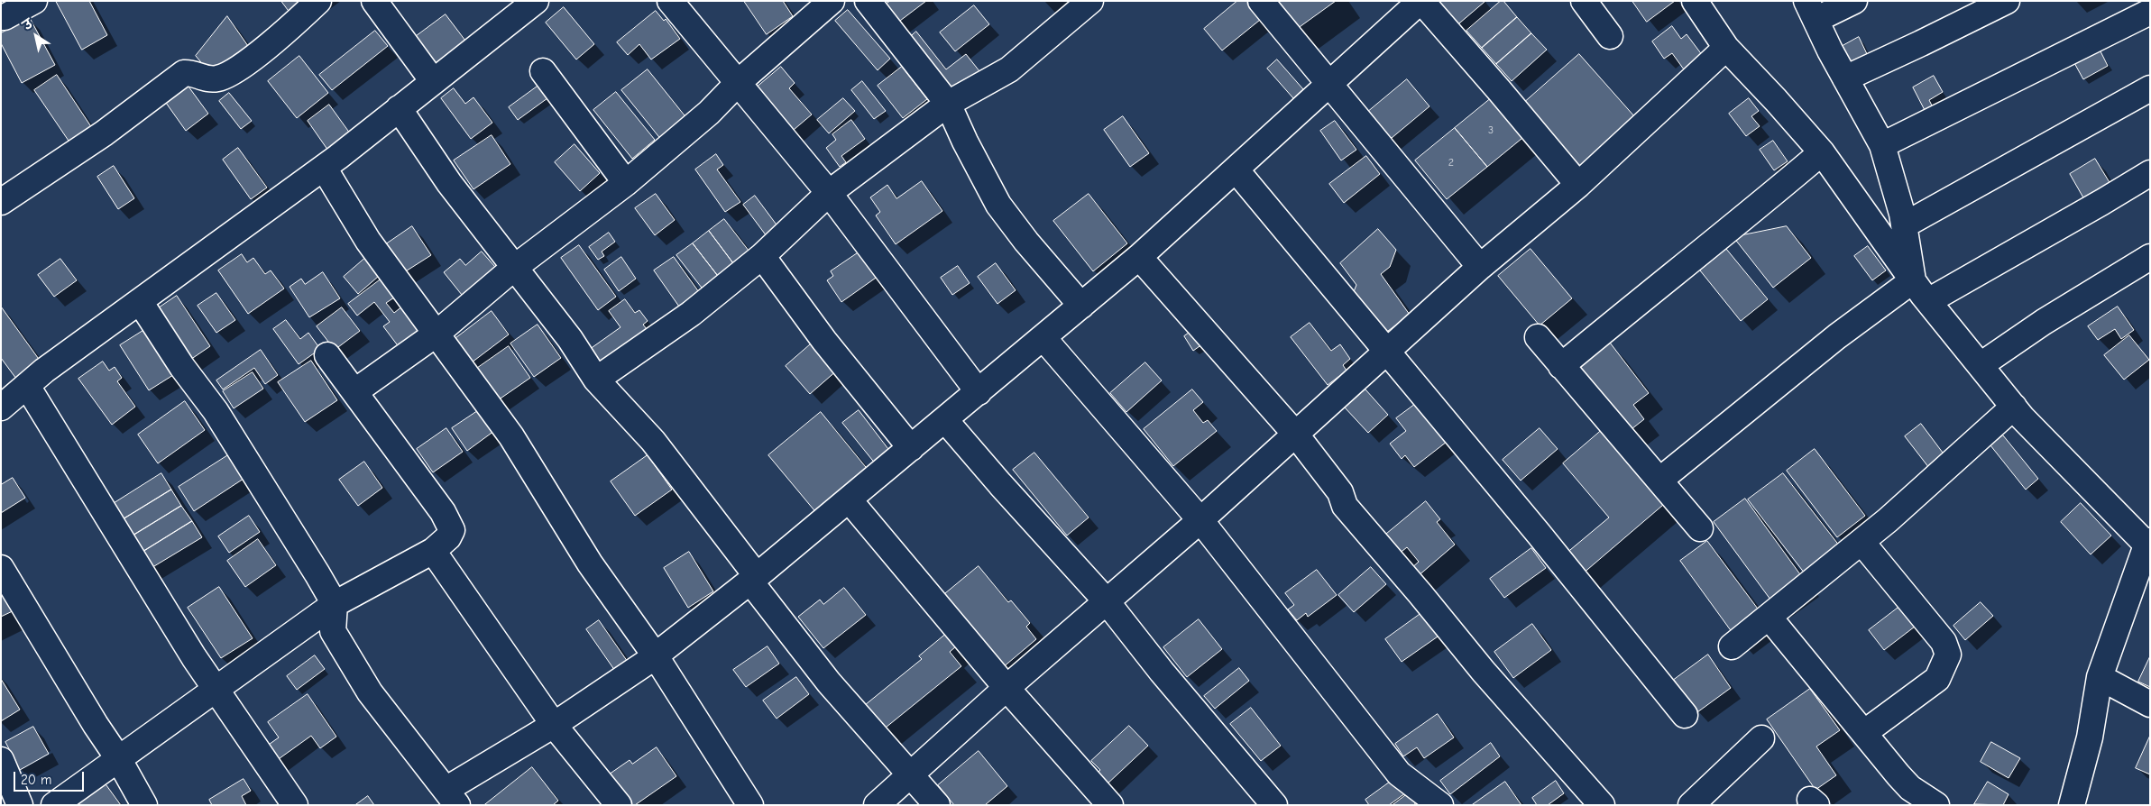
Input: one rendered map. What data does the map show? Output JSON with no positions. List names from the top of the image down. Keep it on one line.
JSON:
{"house_numbers":["3","2"],"scale_bar":"20 m","north":"top left"}
